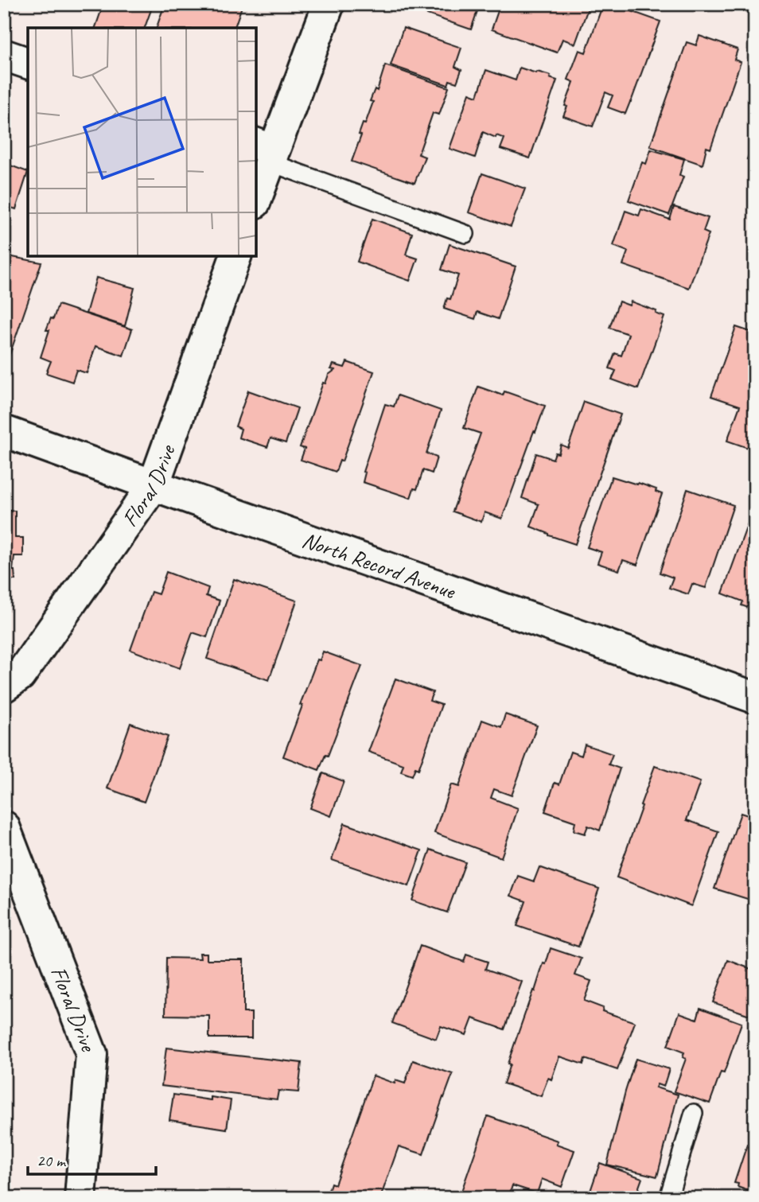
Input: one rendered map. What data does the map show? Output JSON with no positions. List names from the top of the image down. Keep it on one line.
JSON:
{"streets":{"street":["Floral Drive","North Record Avenue"]},"crossings":[["Floral Drive","North Record Avenue"]],"scale_bar":"20 m"}
